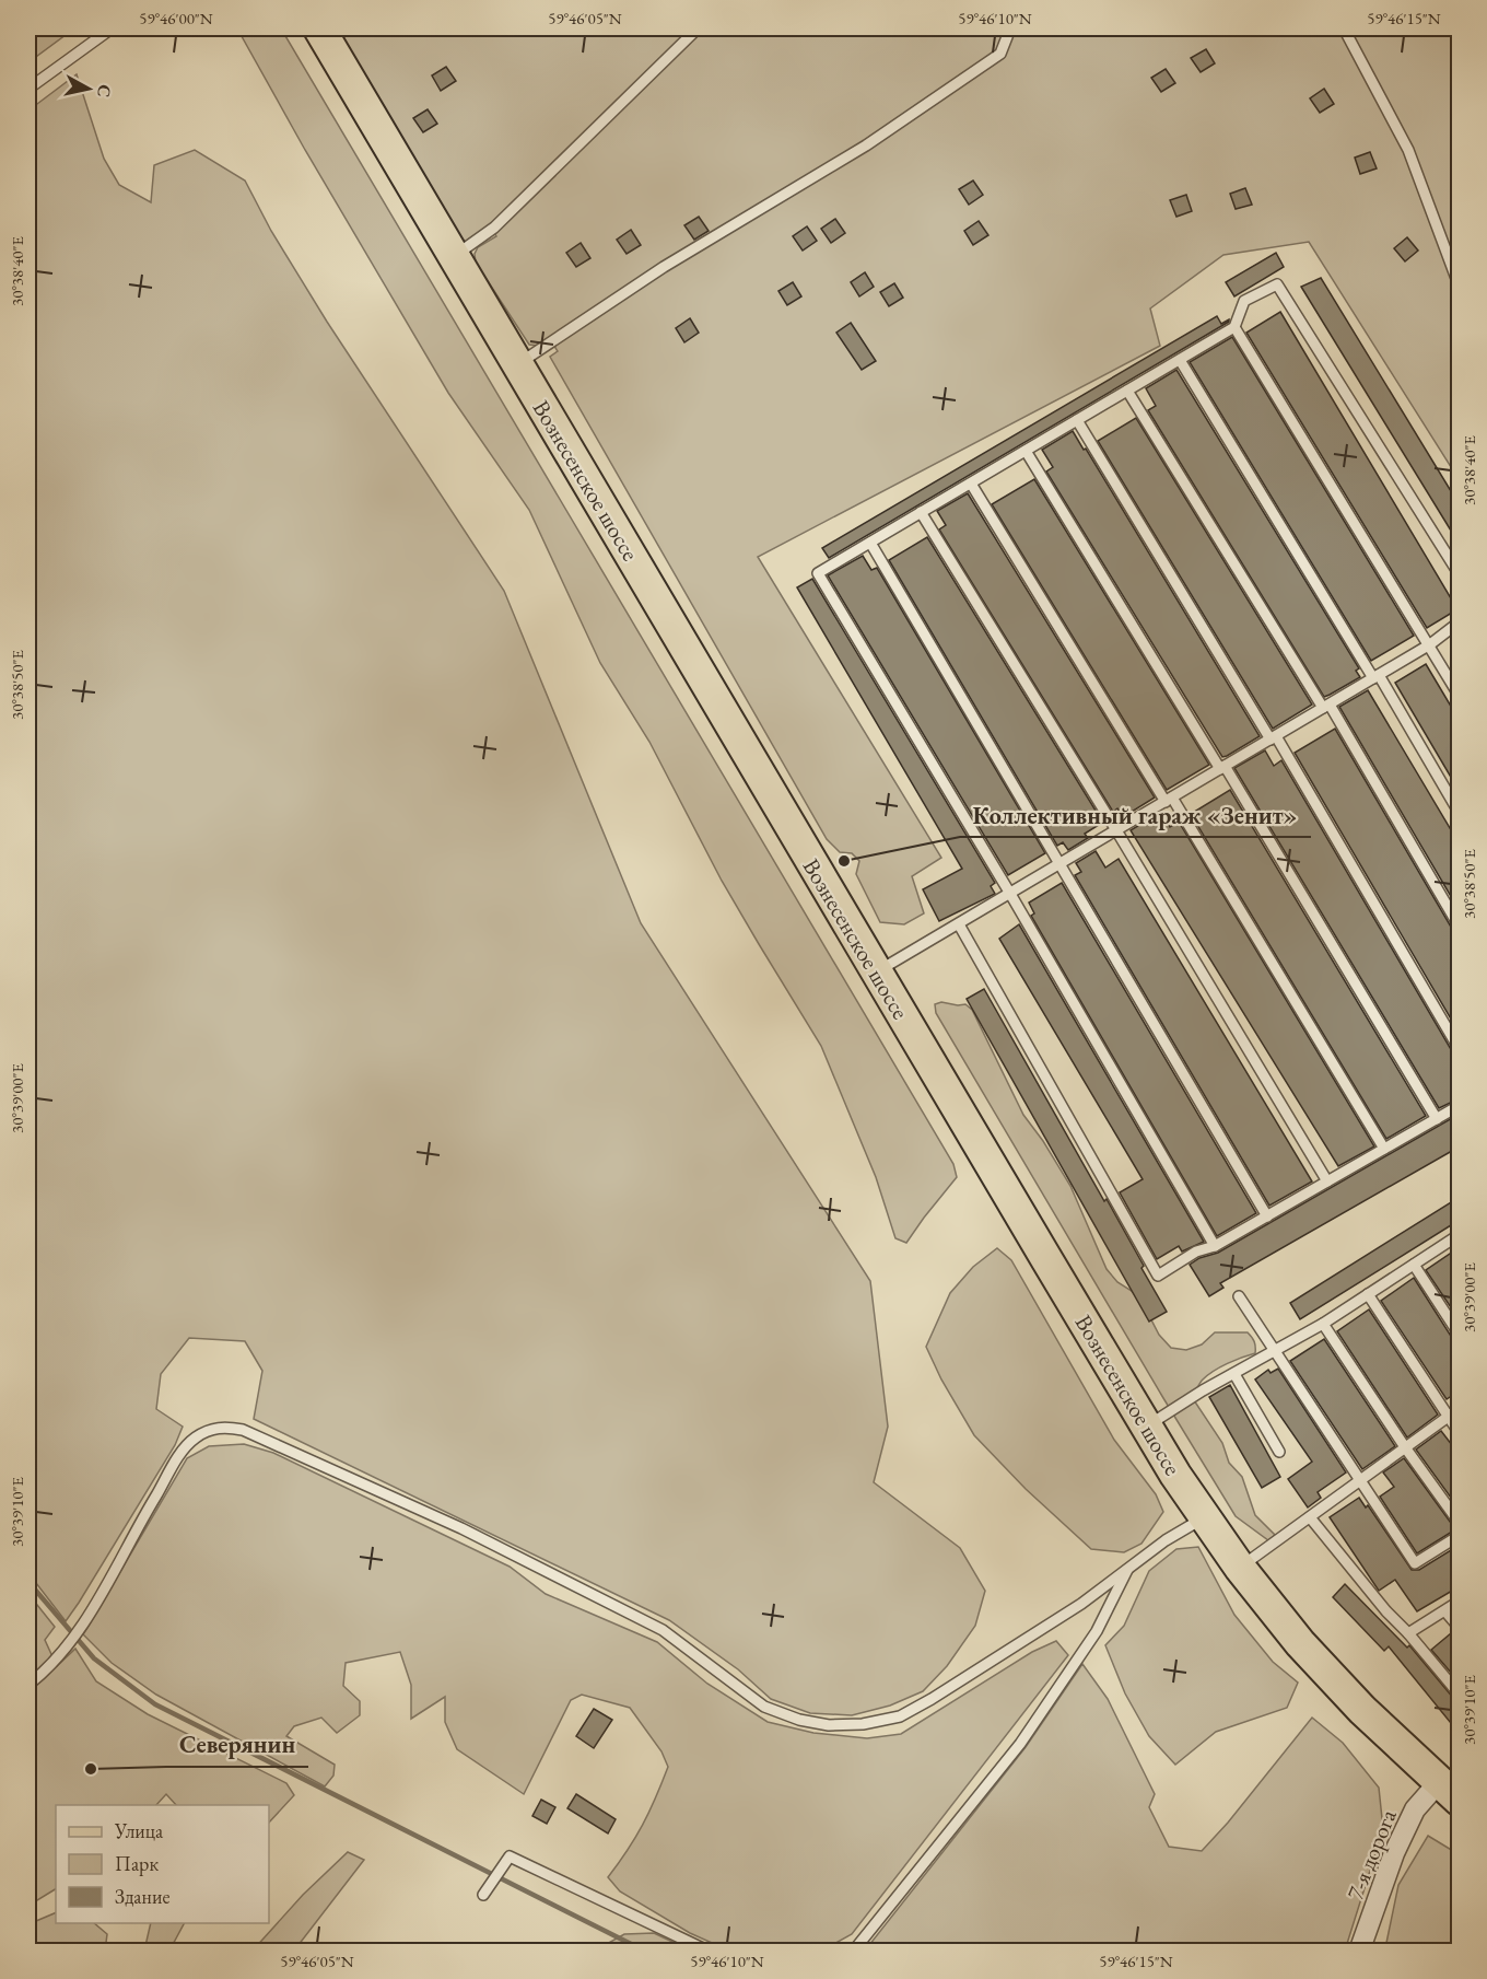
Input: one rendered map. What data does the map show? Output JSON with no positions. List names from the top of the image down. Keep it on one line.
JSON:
{"streets":{"main road":["Вознесенское шоссе"],"street":["7-я дорога"]},"crossings":[["Вознесенское шоссе","7-я дорога"]],"places":["Коллективный гараж «Зенит»","Северянин"],"legend":["Улица","Парк","Здание"],"north":"right","coordinates":["59°46'00\"N","59°46'05\"N","59°46'10\"N","59°46'15\"N","30°38'40\"E","30°38'50\"E","30°39'00\"E","30°39'10\"E"]}
